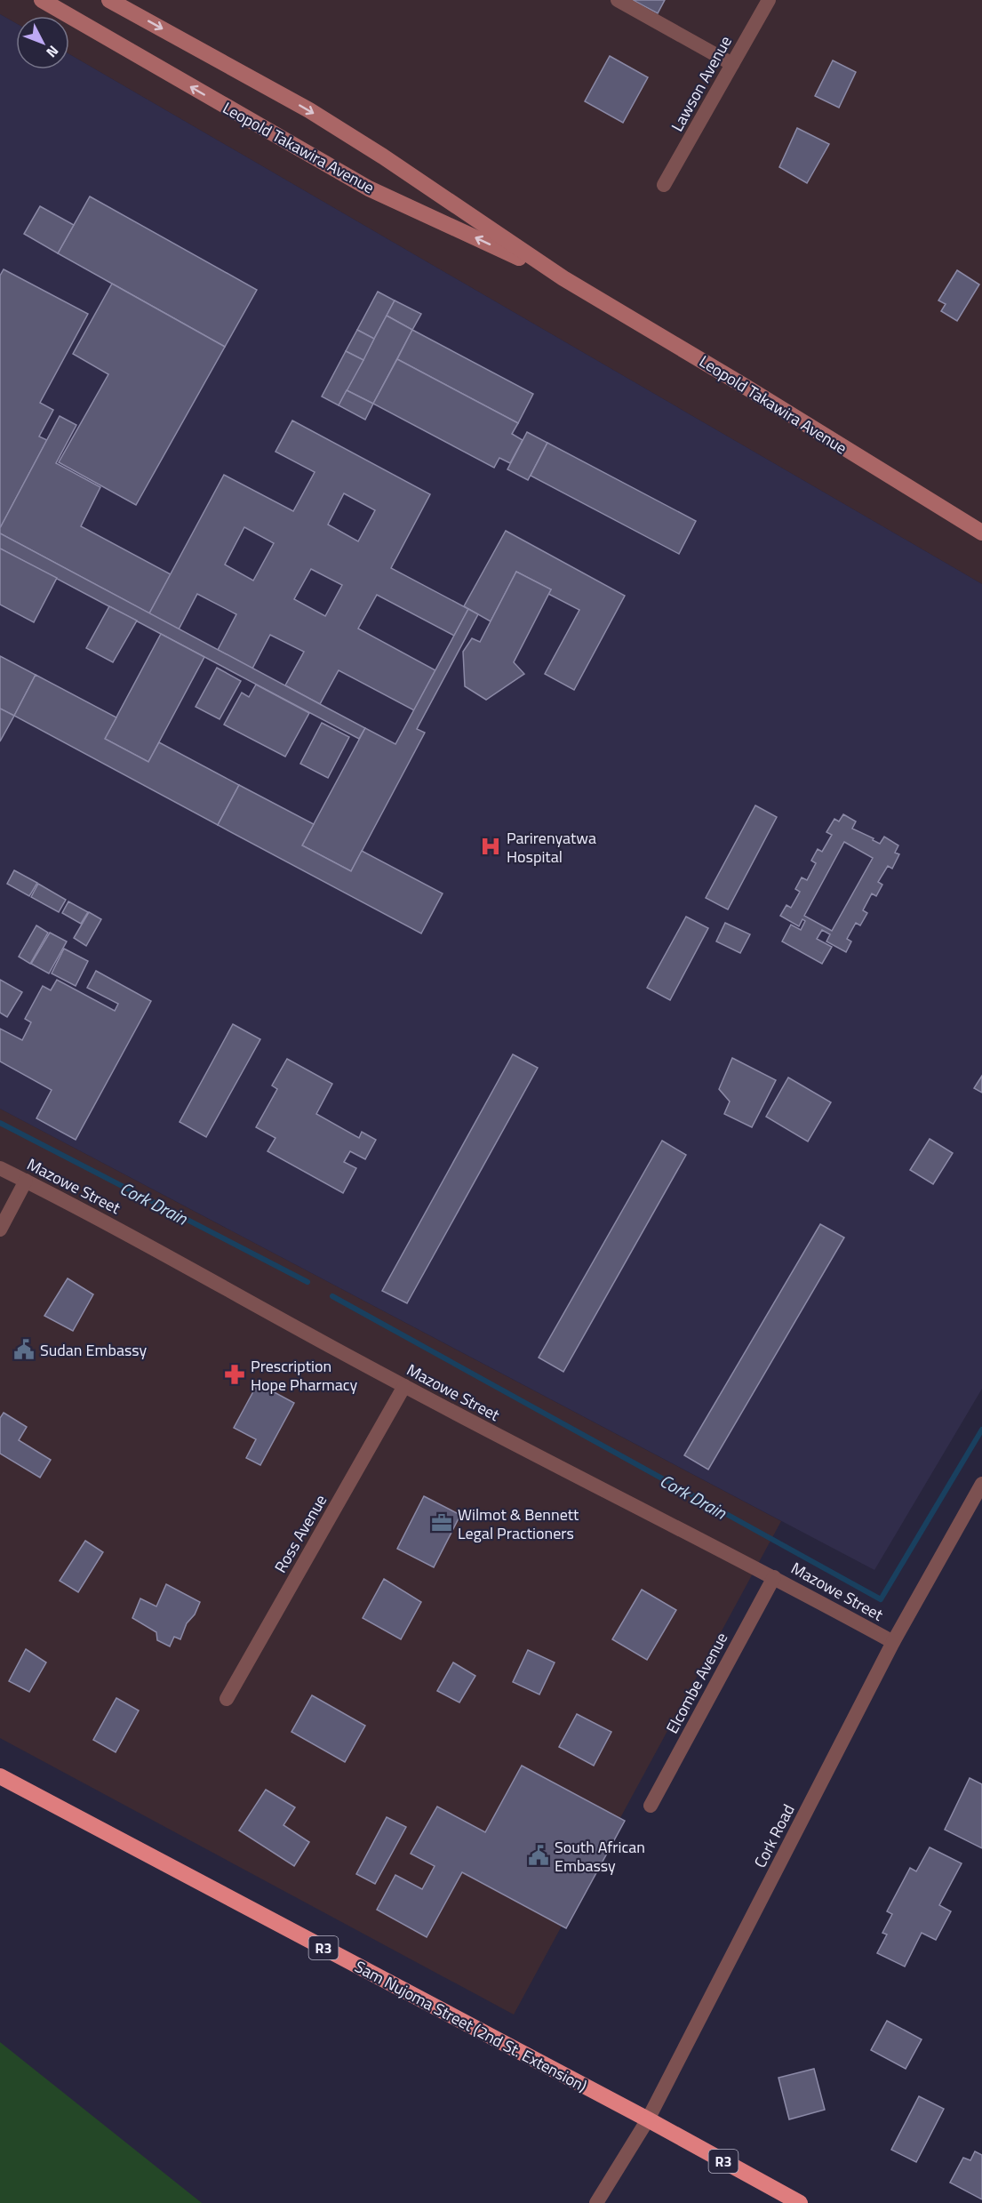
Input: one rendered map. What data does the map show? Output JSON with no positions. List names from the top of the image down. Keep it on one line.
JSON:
{"streets":{"highway":["R3","Sam Nujoma Street (2nd St. Extension)"],"main road":["Leopold Takawira Avenue"],"street":["Lawson Avenue","Mazowe Street","Ross Avenue","Elcombe Avenue","Cork Road"]},"crossings":[["Mazowe Street","Ross Avenue"],["Mazowe Street","Elcombe Avenue"],["Mazowe Street","Cork Road"],["Cork Road","Sam Nujoma Street (2nd St. Extension)"]],"water":["Cork Drain"],"places":{"hospital":["Parirenyatwa Hospital"],"public building":["Sudan Embassy","South African Embassy"],"pharmacy":["Prescription Hope Pharmacy"],"office":["Wilmot & Bennett Legal Practioners"]},"north":"bottom right"}
